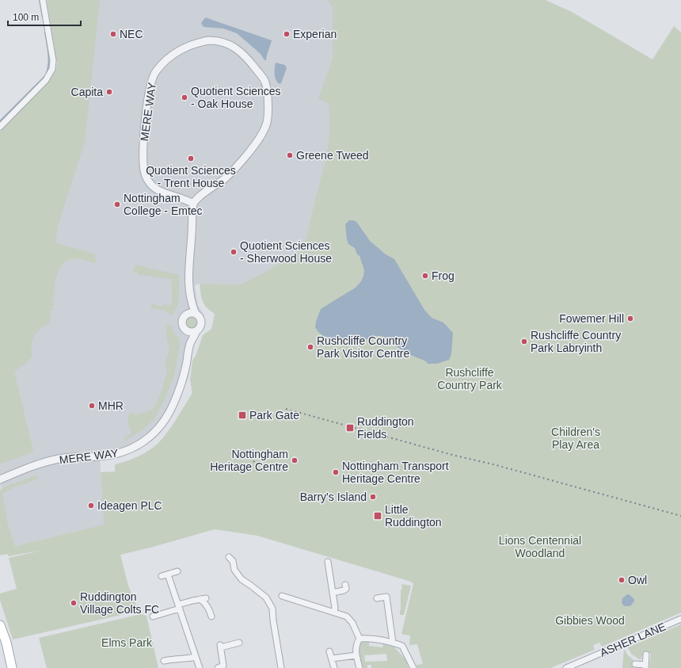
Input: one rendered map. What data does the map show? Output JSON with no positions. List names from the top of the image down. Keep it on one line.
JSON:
{"streets":{"street":["MERE WAY","ASHER LANE"]},"parks":["Rushcliffe Country Park","Children's Play Area","Lions Centennial Woodland","Gibbies Wood","Elms Park"],"places":{"other":["NEC","Experian","Capita","Quotient Sciences - Oak House","Greene Tweed","Quotient Sciences - Trent House","Nottingham College - Emtec","Quotient Sciences - Sherwood House","Frog","Fowemer Hill","Rushcliffe Country Park Labryinth","Rushcliffe Country Park Visitor Centre","MHR","Nottingham Heritage Centre","Nottingham Transport Heritage Centre","Barry's Island","Ideagen PLC","Owl","Ruddington Village Colts FC"],"transit":["Park Gate","Ruddington Fields","Little Ruddington"]},"scale_bar":"100 m"}
